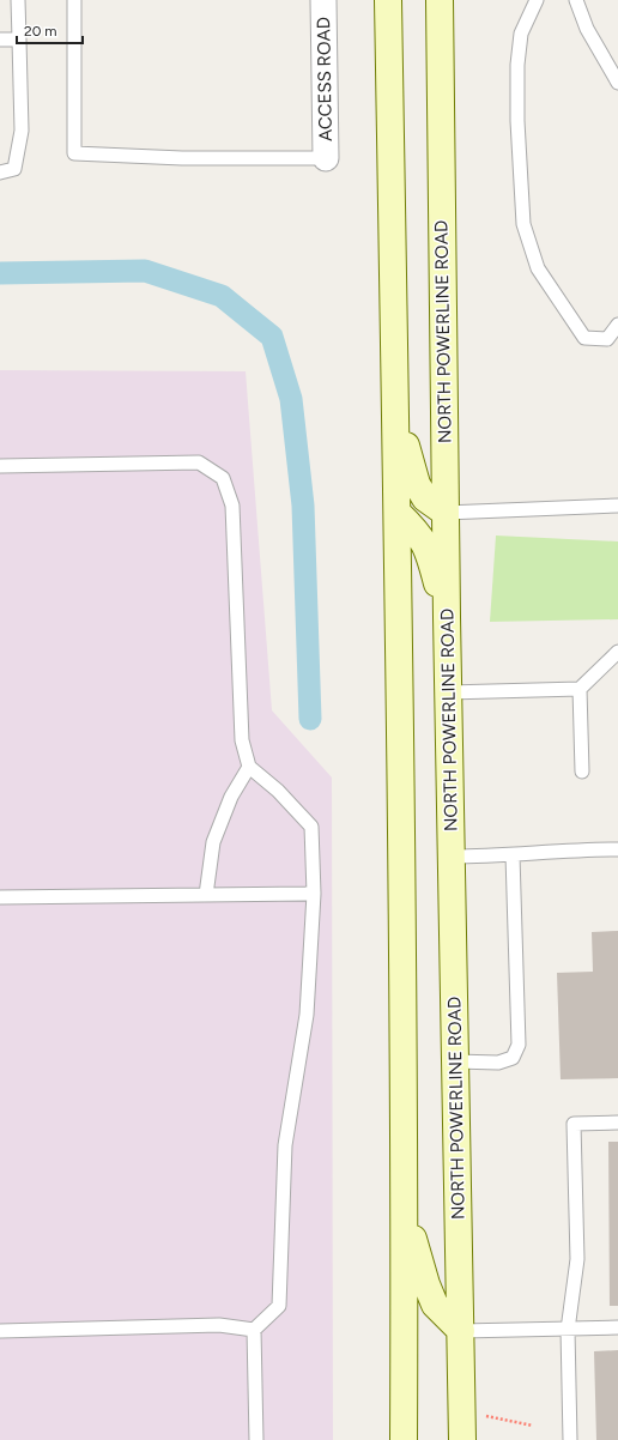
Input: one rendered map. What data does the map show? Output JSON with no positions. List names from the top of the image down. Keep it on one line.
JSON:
{"streets":{"main road":["NORTH POWERLINE ROAD"],"street":["ACCESS ROAD"]},"scale_bar":"20 m"}
